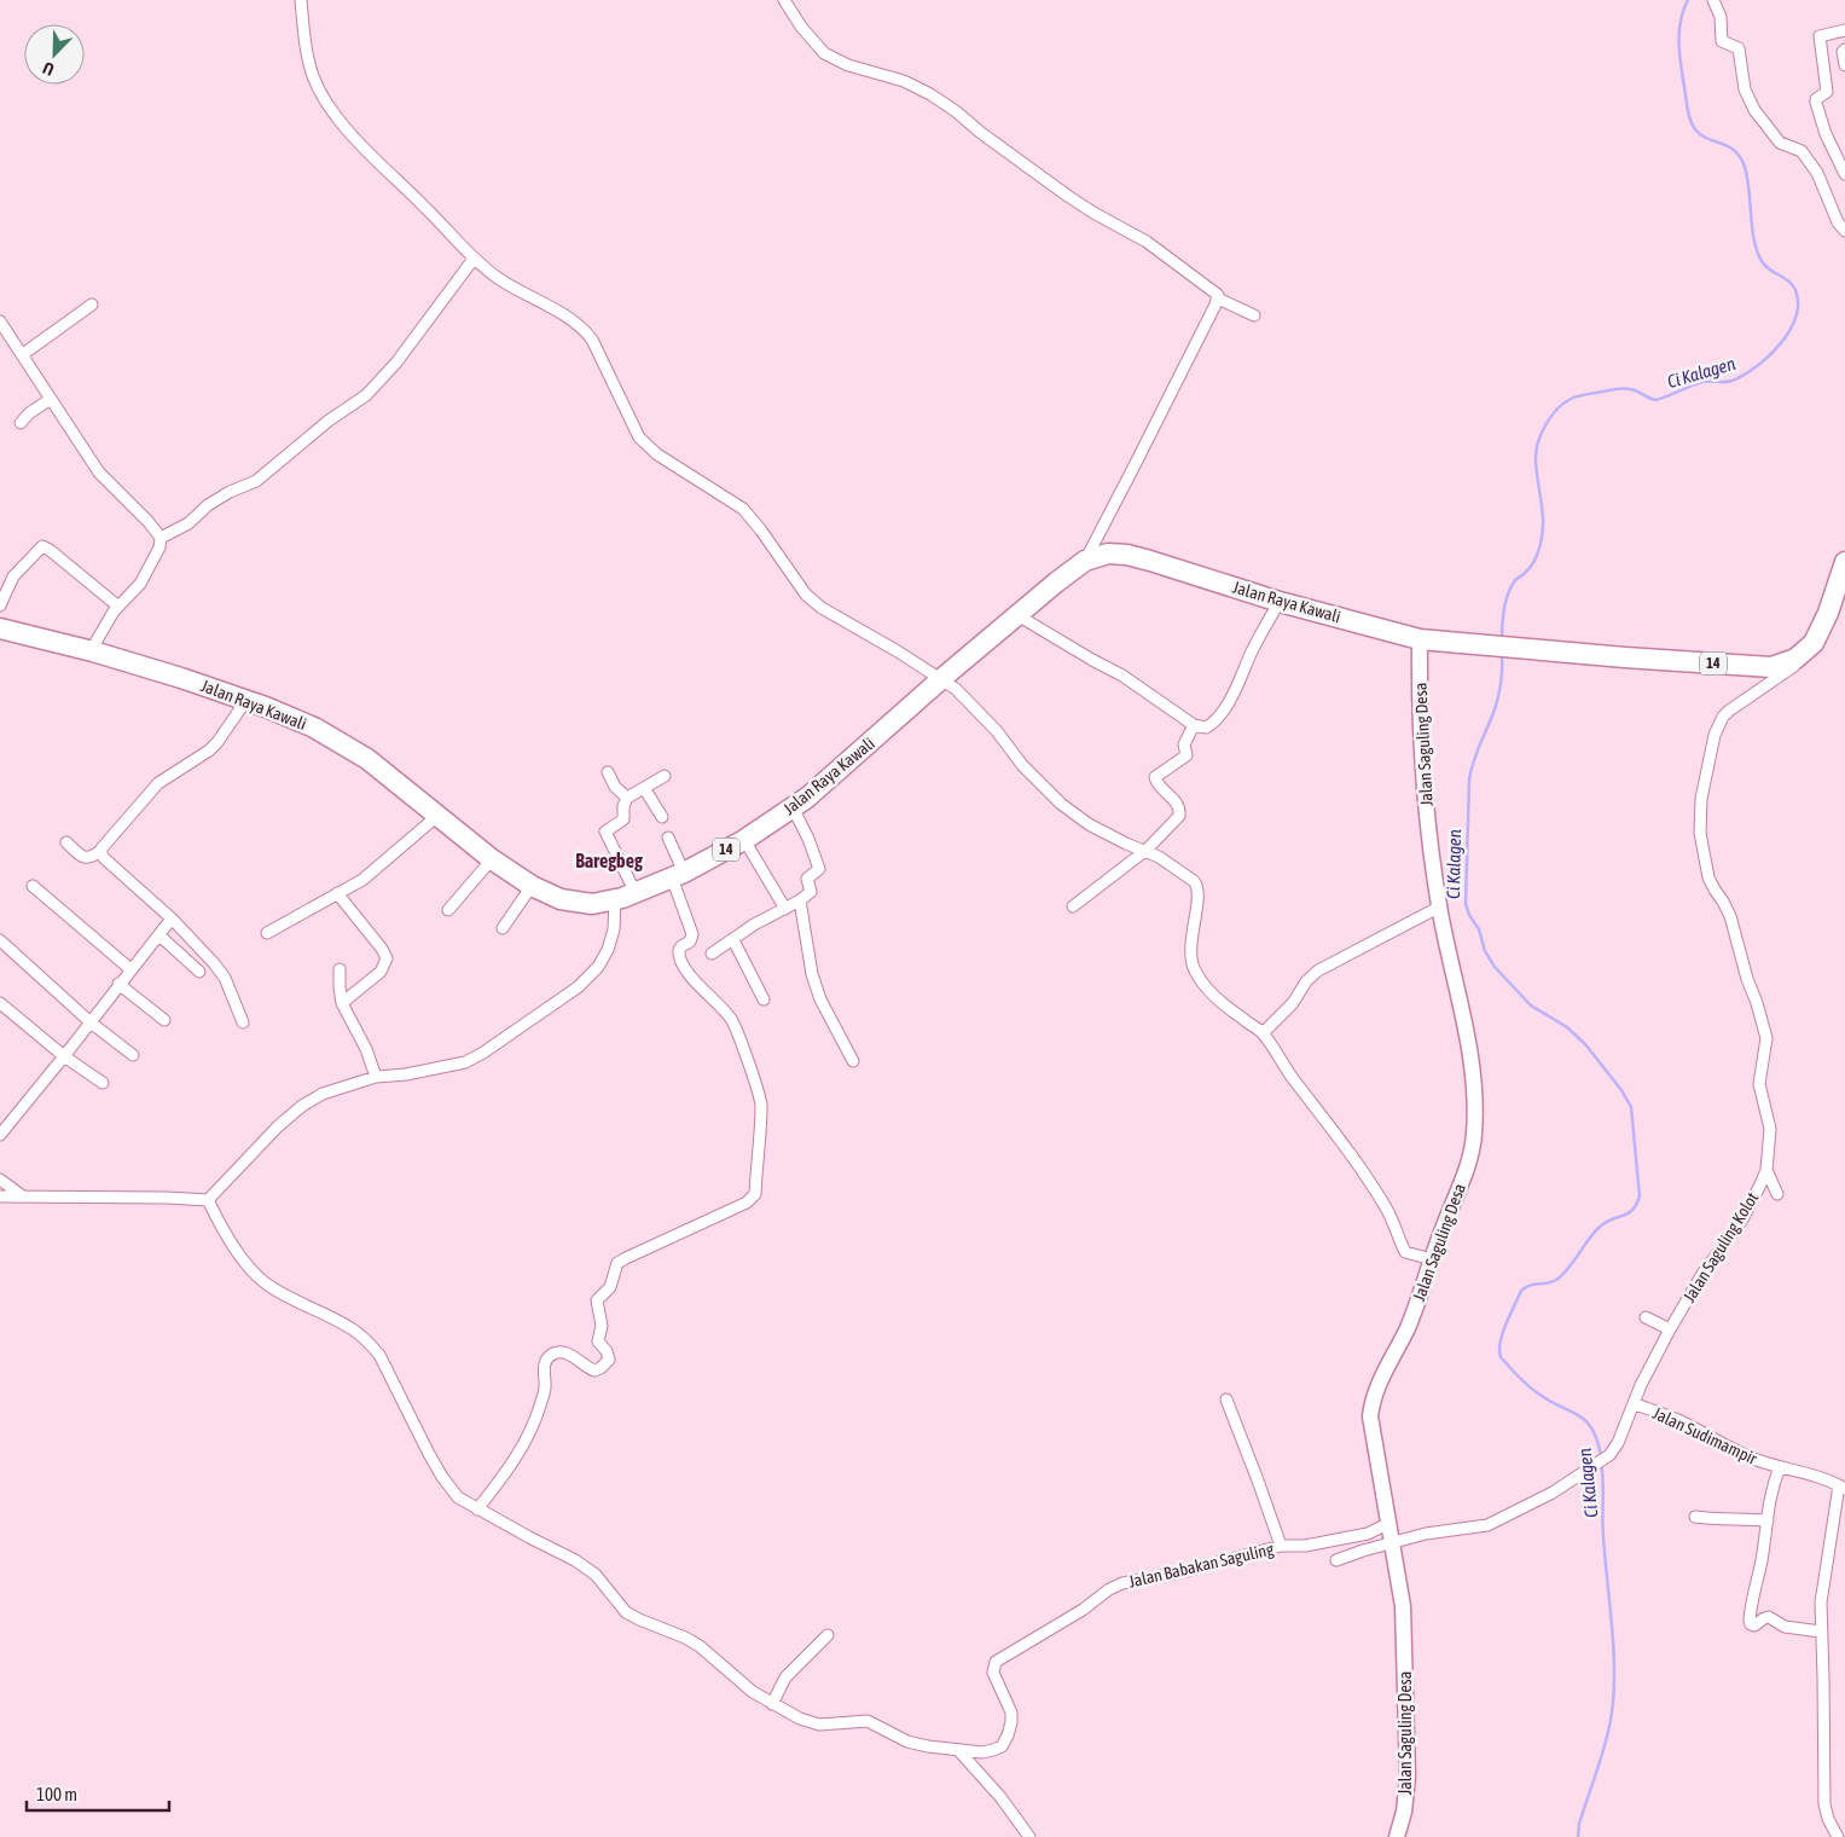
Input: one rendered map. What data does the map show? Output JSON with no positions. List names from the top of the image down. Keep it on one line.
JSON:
{"streets":{"highway":["Jalan Raya Kawali","14"],"street":["Jalan Saguling Desa","Jalan Saguling Kolot","Jalan Sudimampir","Jalan Babakan Saguling"]},"crossings":[["Jalan Raya Kawali","14"],["Jalan Raya Kawali","Jalan Saguling Desa"],["14","Jalan Saguling Desa"],["14","Jalan Saguling Kolot"],["Jalan Saguling Desa","Jalan Saguling Kolot"],["Jalan Saguling Desa","Jalan Babakan Saguling"],["Jalan Saguling Kolot","Jalan Sudimampir"]],"districts":["Baregbeg"],"water":["Ci Kalagen"],"scale_bar":"100 m","north":"bottom left"}
